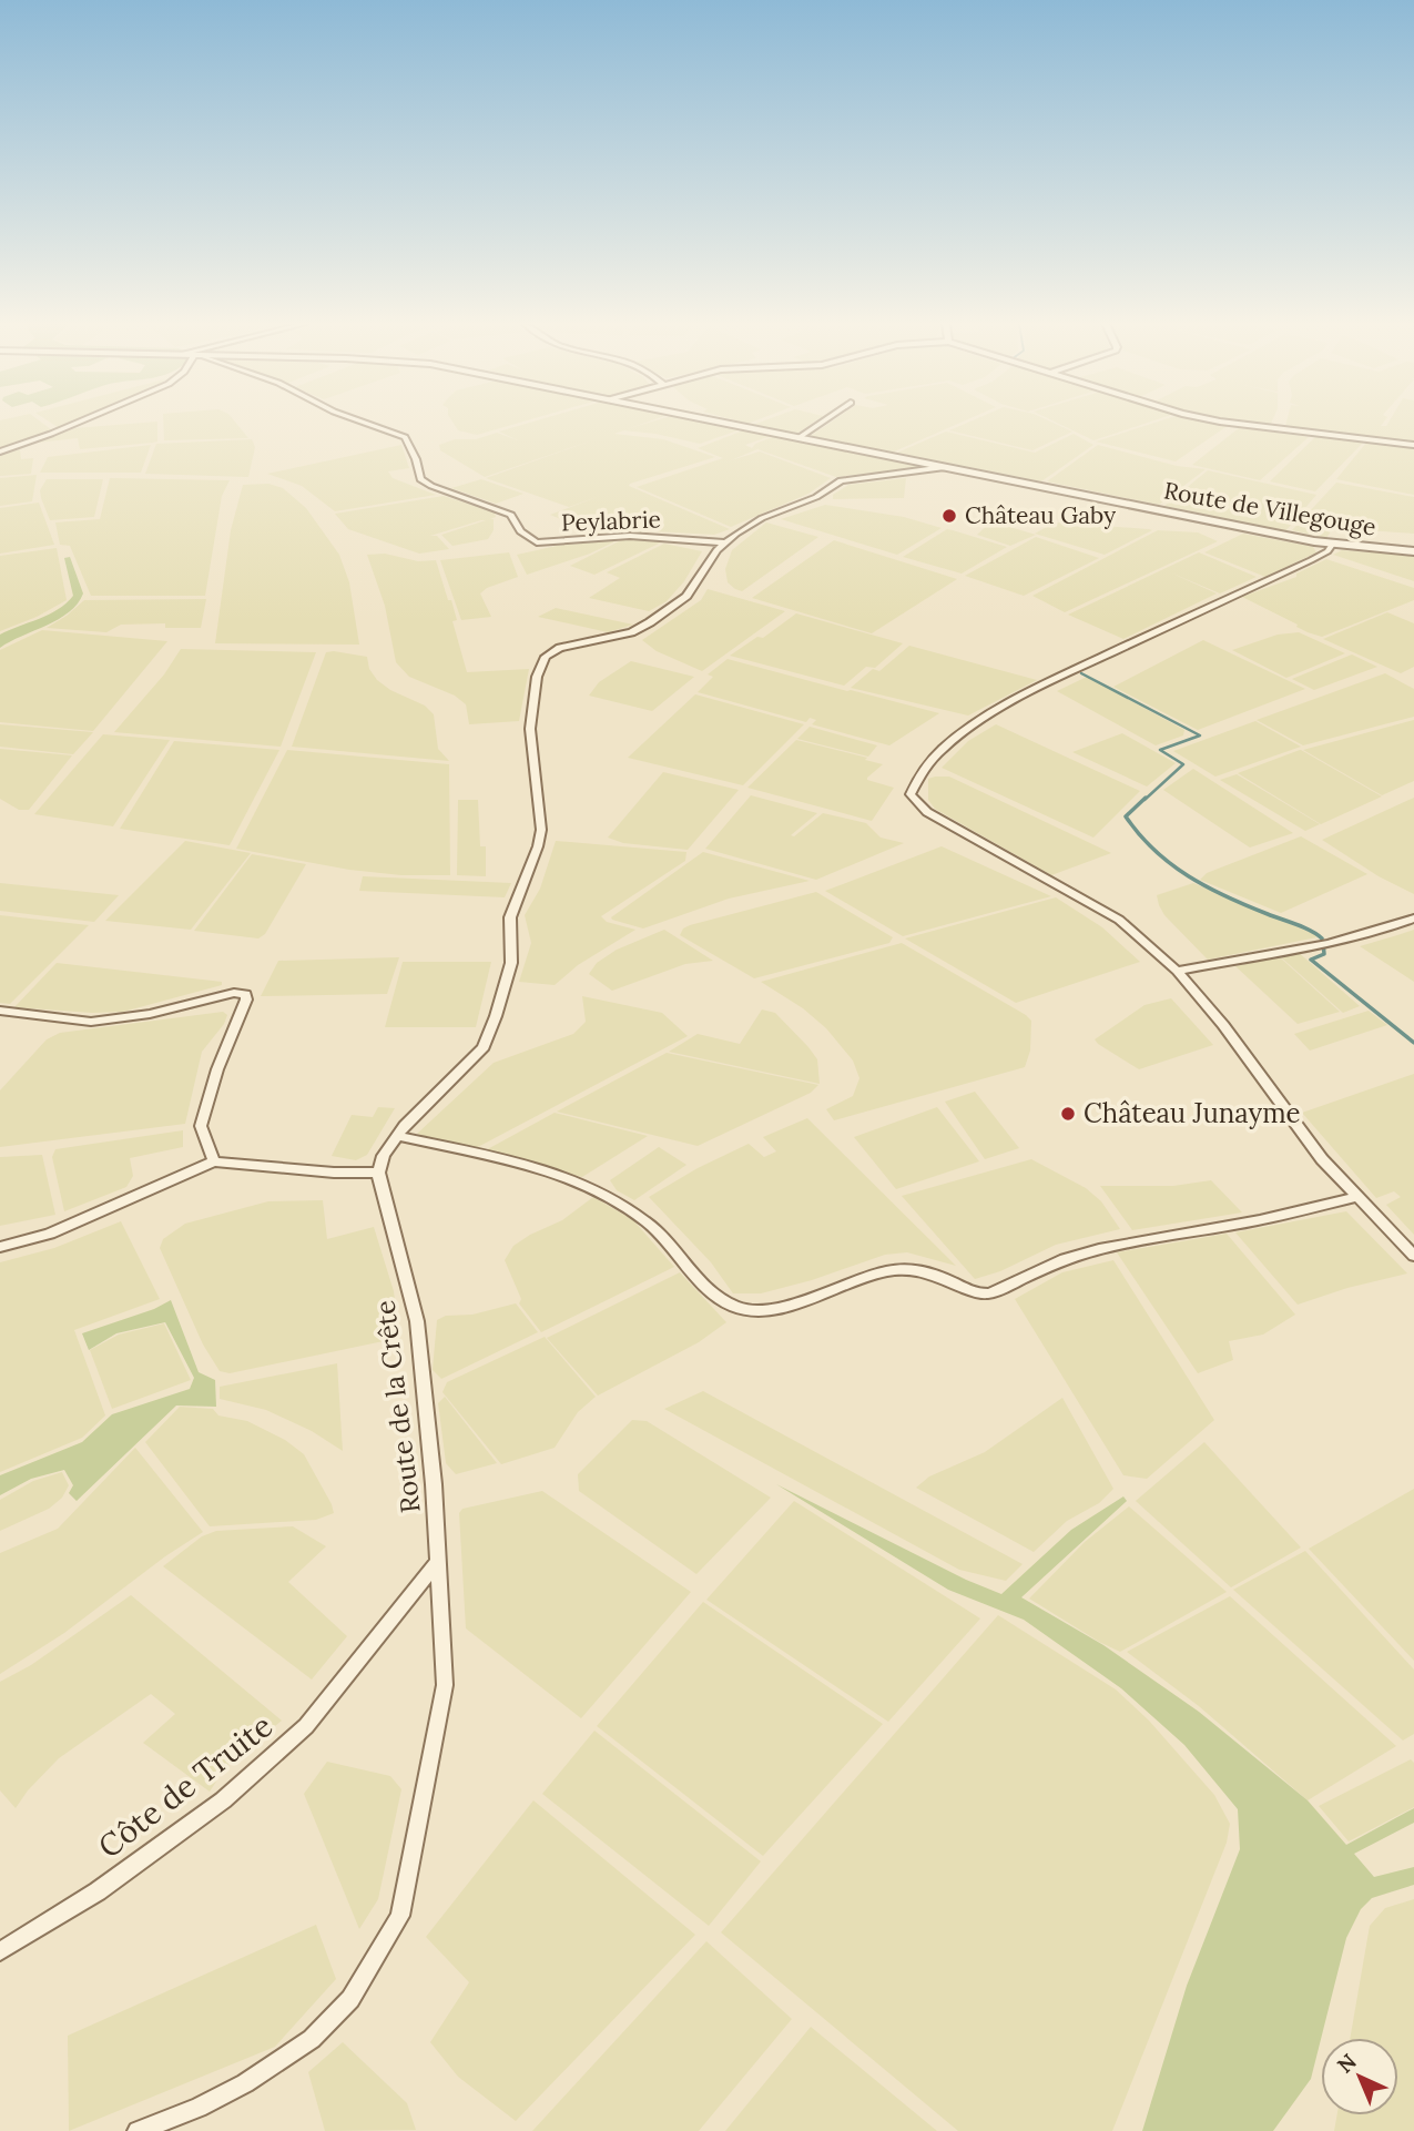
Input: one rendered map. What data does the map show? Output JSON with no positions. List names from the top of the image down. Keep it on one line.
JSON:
{"streets":{"street":["Route de Villegouge","Peylabrie","Route de la Crête","Côte de Truite"]},"crossings":[["Route de la Crête","Côte de Truite"]],"places":["Château Gaby","Château Junayme"],"north":"top left"}
